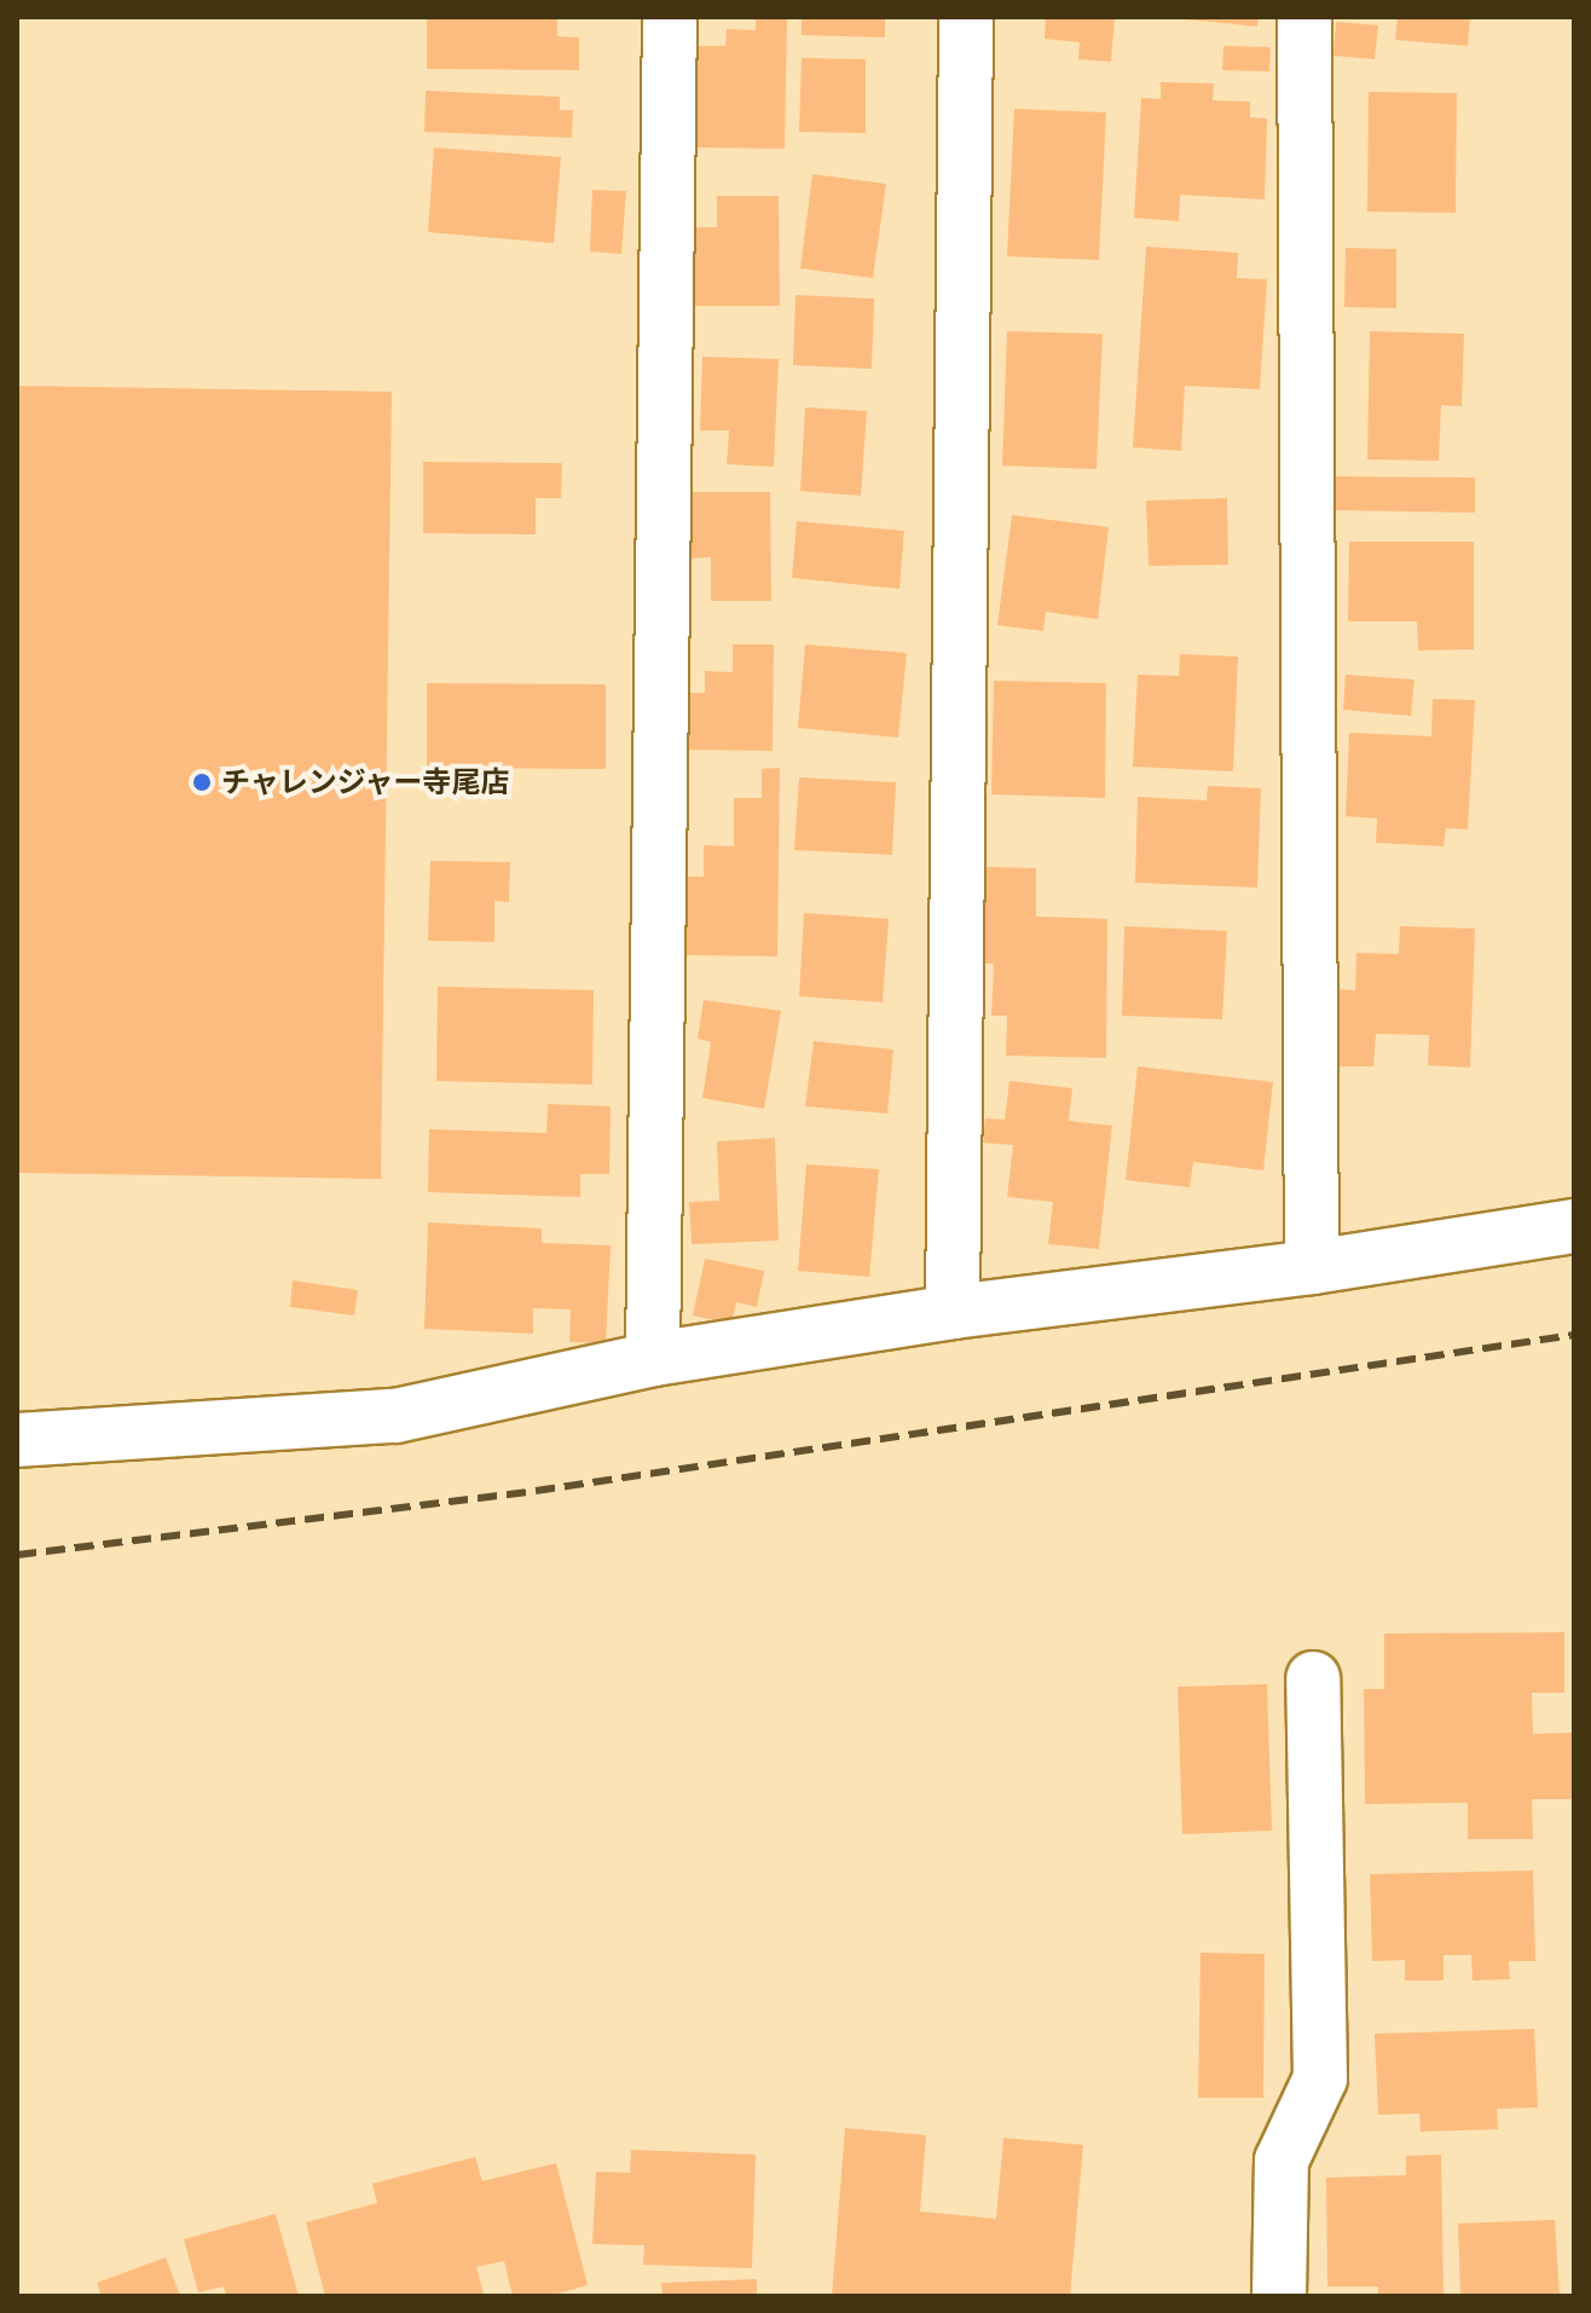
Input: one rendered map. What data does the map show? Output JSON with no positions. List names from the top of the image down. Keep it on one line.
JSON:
{"places":["チャレンジャー寺尾店"]}
